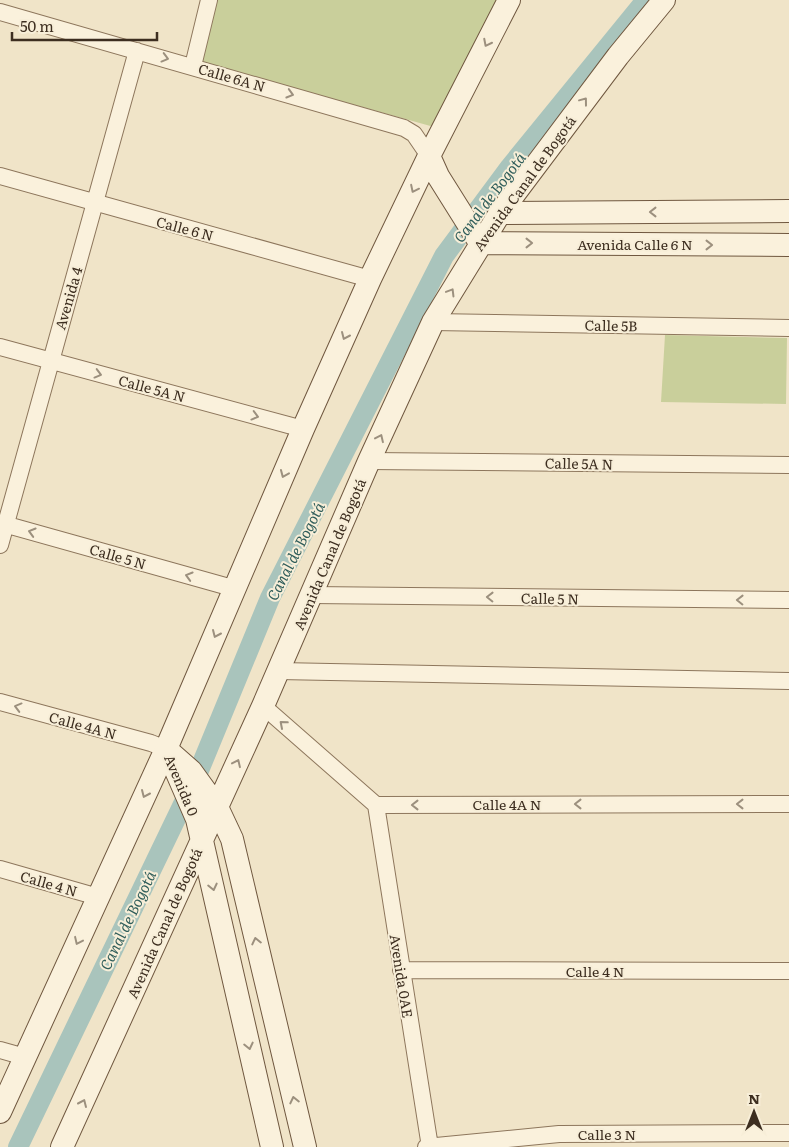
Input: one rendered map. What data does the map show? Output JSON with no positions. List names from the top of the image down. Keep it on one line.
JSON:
{"streets":{"main road":["Calle 6A N","Avenida Canal de Bogotá","Avenida Calle 6 N","Avenida 0"],"street":["Calle 6 N","Avenida 4","Calle 5B","Calle 5A N","Calle 5 N","Calle 4A N","Calle 4 N","Avenida 0AE","Calle 3 N"]},"crossings":[["Calle 6A N","Avenida Canal de Bogotá"],["Calle 6A N","Avenida Calle 6 N"],["Calle 6A N","Avenida 4"],["Avenida Canal de Bogotá","Avenida Calle 6 N"],["Avenida Canal de Bogotá","Calle 5B"],["Avenida Canal de Bogotá","Calle 5A N"],["Avenida Canal de Bogotá","Calle 5 N"],["Avenida Canal de Bogotá","Avenida 0"],["Calle 6 N","Avenida 4"],["Avenida 4","Calle 5A N"],["Avenida 4","Calle 5 N"],["Calle 4A N","Avenida 0"],["Calle 4A N","Avenida 0AE"],["Calle 4 N","Avenida 0AE"],["Avenida 0AE","Calle 3 N"]],"one_way":["Calle 6A N","Calle 5A N"],"water":["Canal de Bogotá"],"scale_bar":"50 m","north":"top"}
